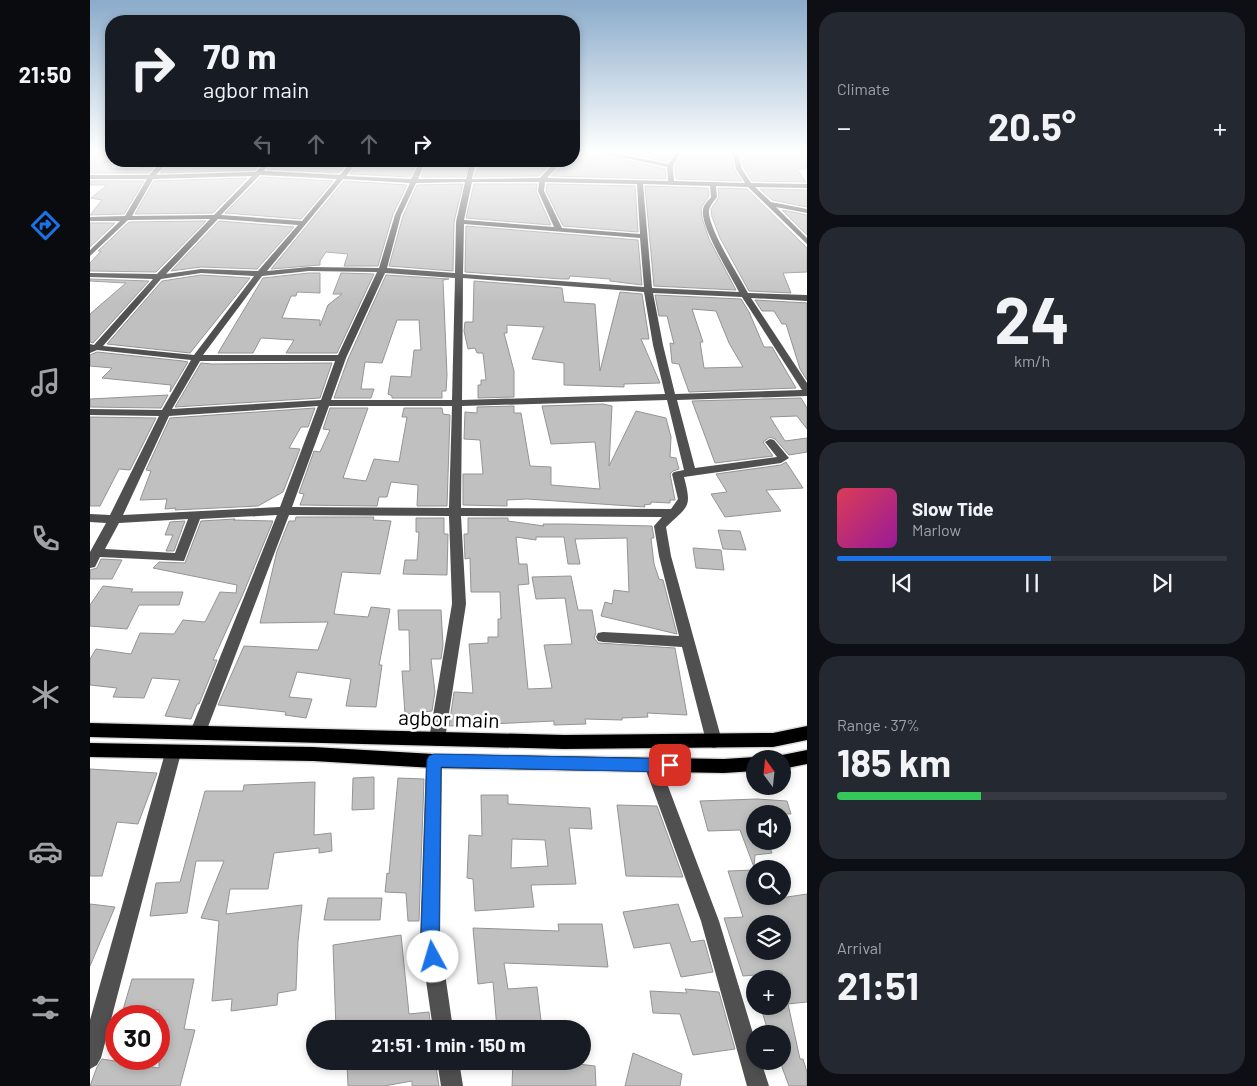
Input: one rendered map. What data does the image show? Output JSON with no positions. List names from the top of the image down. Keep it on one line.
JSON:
{"streets":{"main road":["agbor main"]},"north":"top","page":{"tabs":"21:50","tile":["Climate",["24","km/h"],["Range · 37%","185 km"],["Arrival","21:51"]],"turn":["70 m","agbor main"],"heat":["−","20.5°","+"],"song":["Slow Tide","Marlow"],"map_buttons":["+","−"],"limit":"30","trip":"21:51 · 1 min · 150 m"}}
